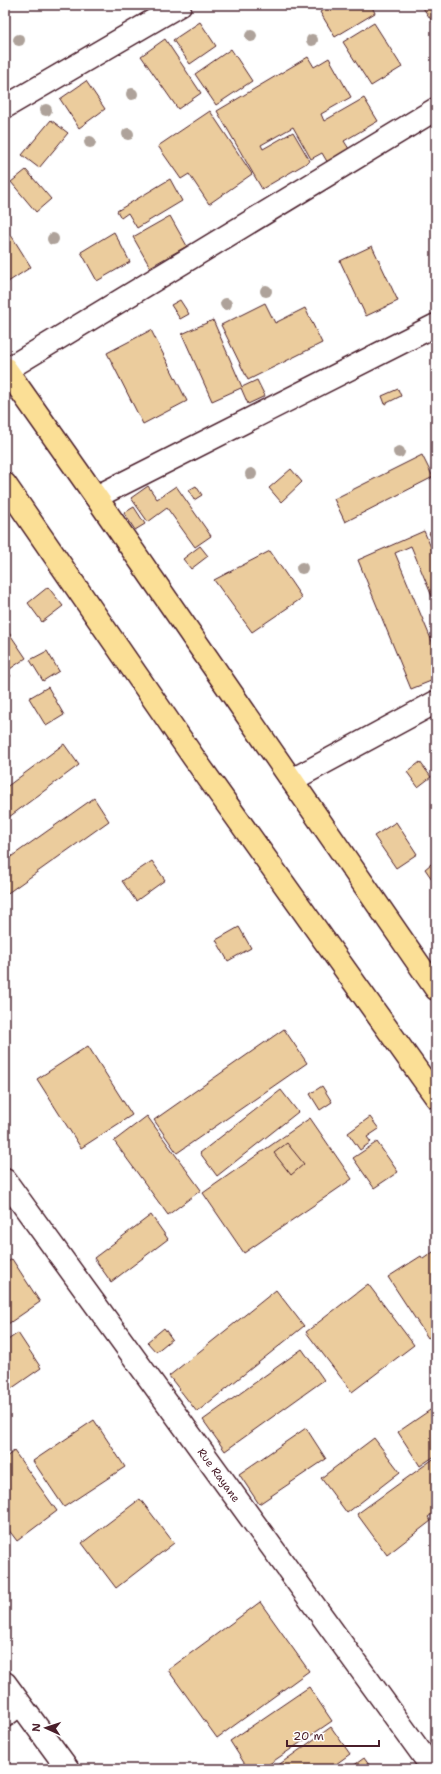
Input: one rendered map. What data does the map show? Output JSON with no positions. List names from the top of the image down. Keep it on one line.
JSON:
{"streets":{"street":["Rue Rayane"]},"scale_bar":"20 m","north":"left"}
